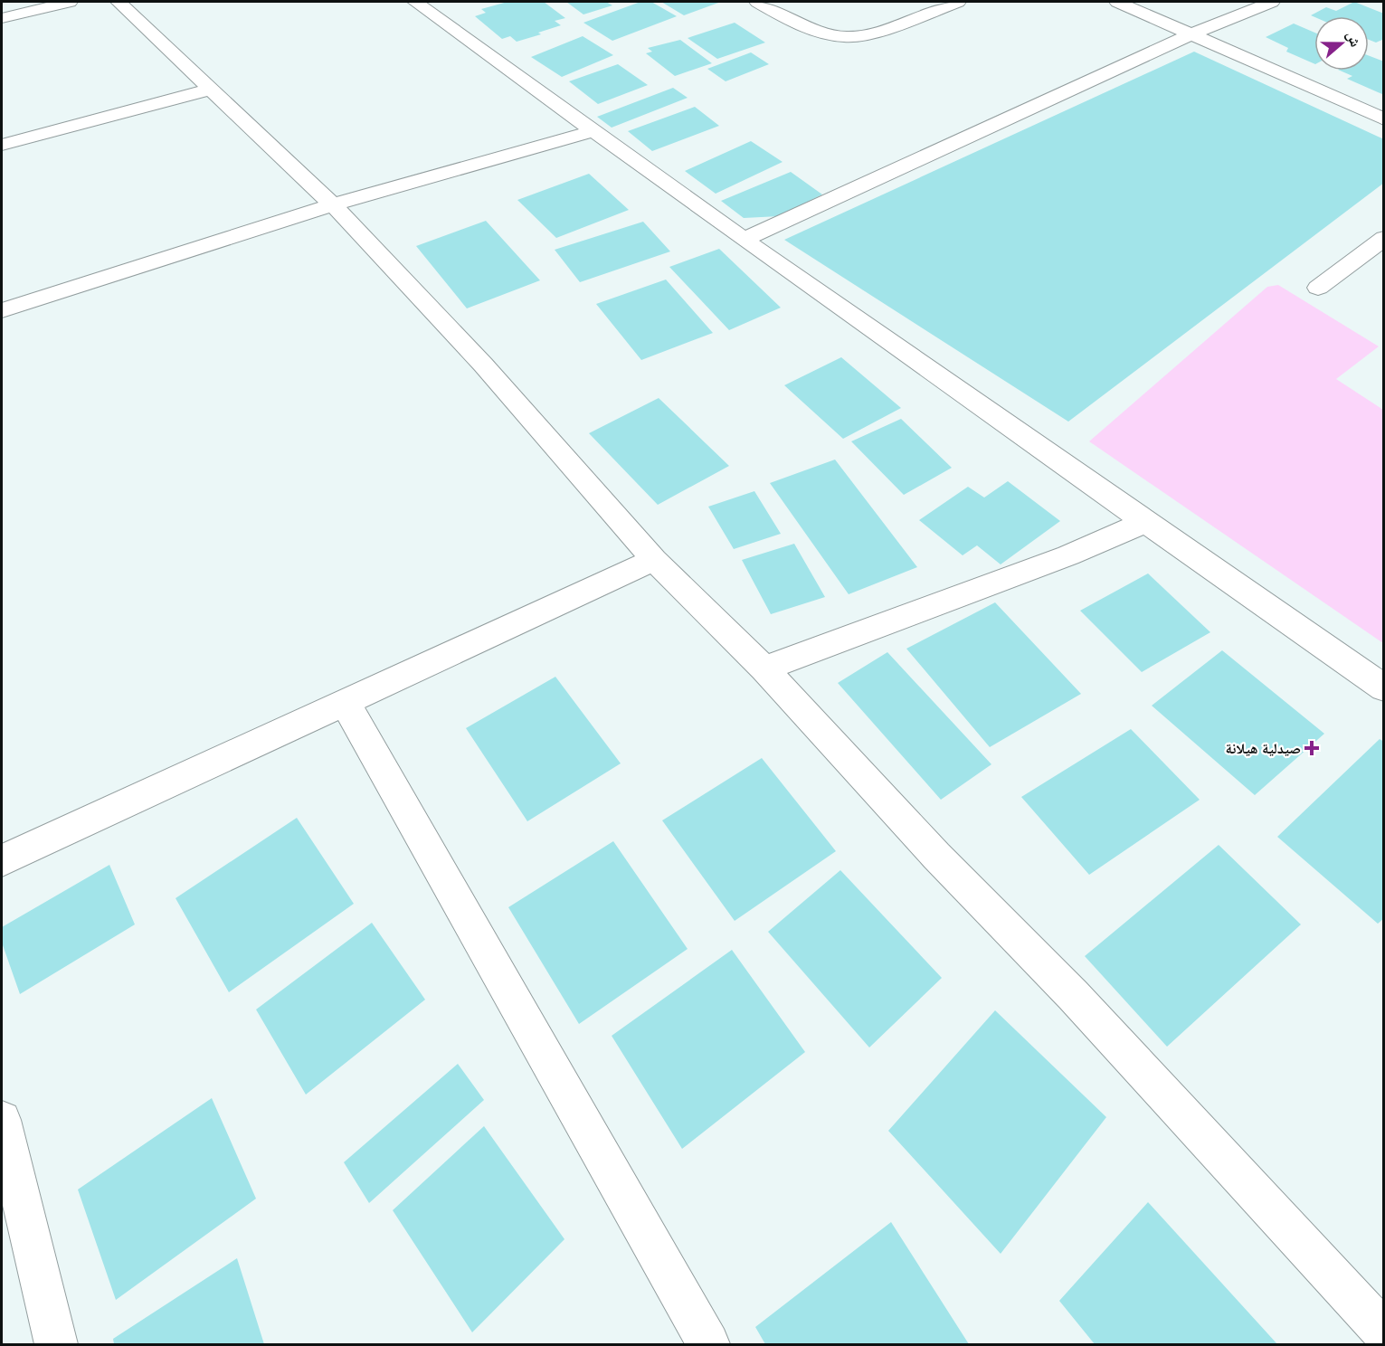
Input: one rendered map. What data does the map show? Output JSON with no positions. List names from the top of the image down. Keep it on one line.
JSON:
{"places":{"health":["صيدلية هيلانة"]},"north":"right"}
